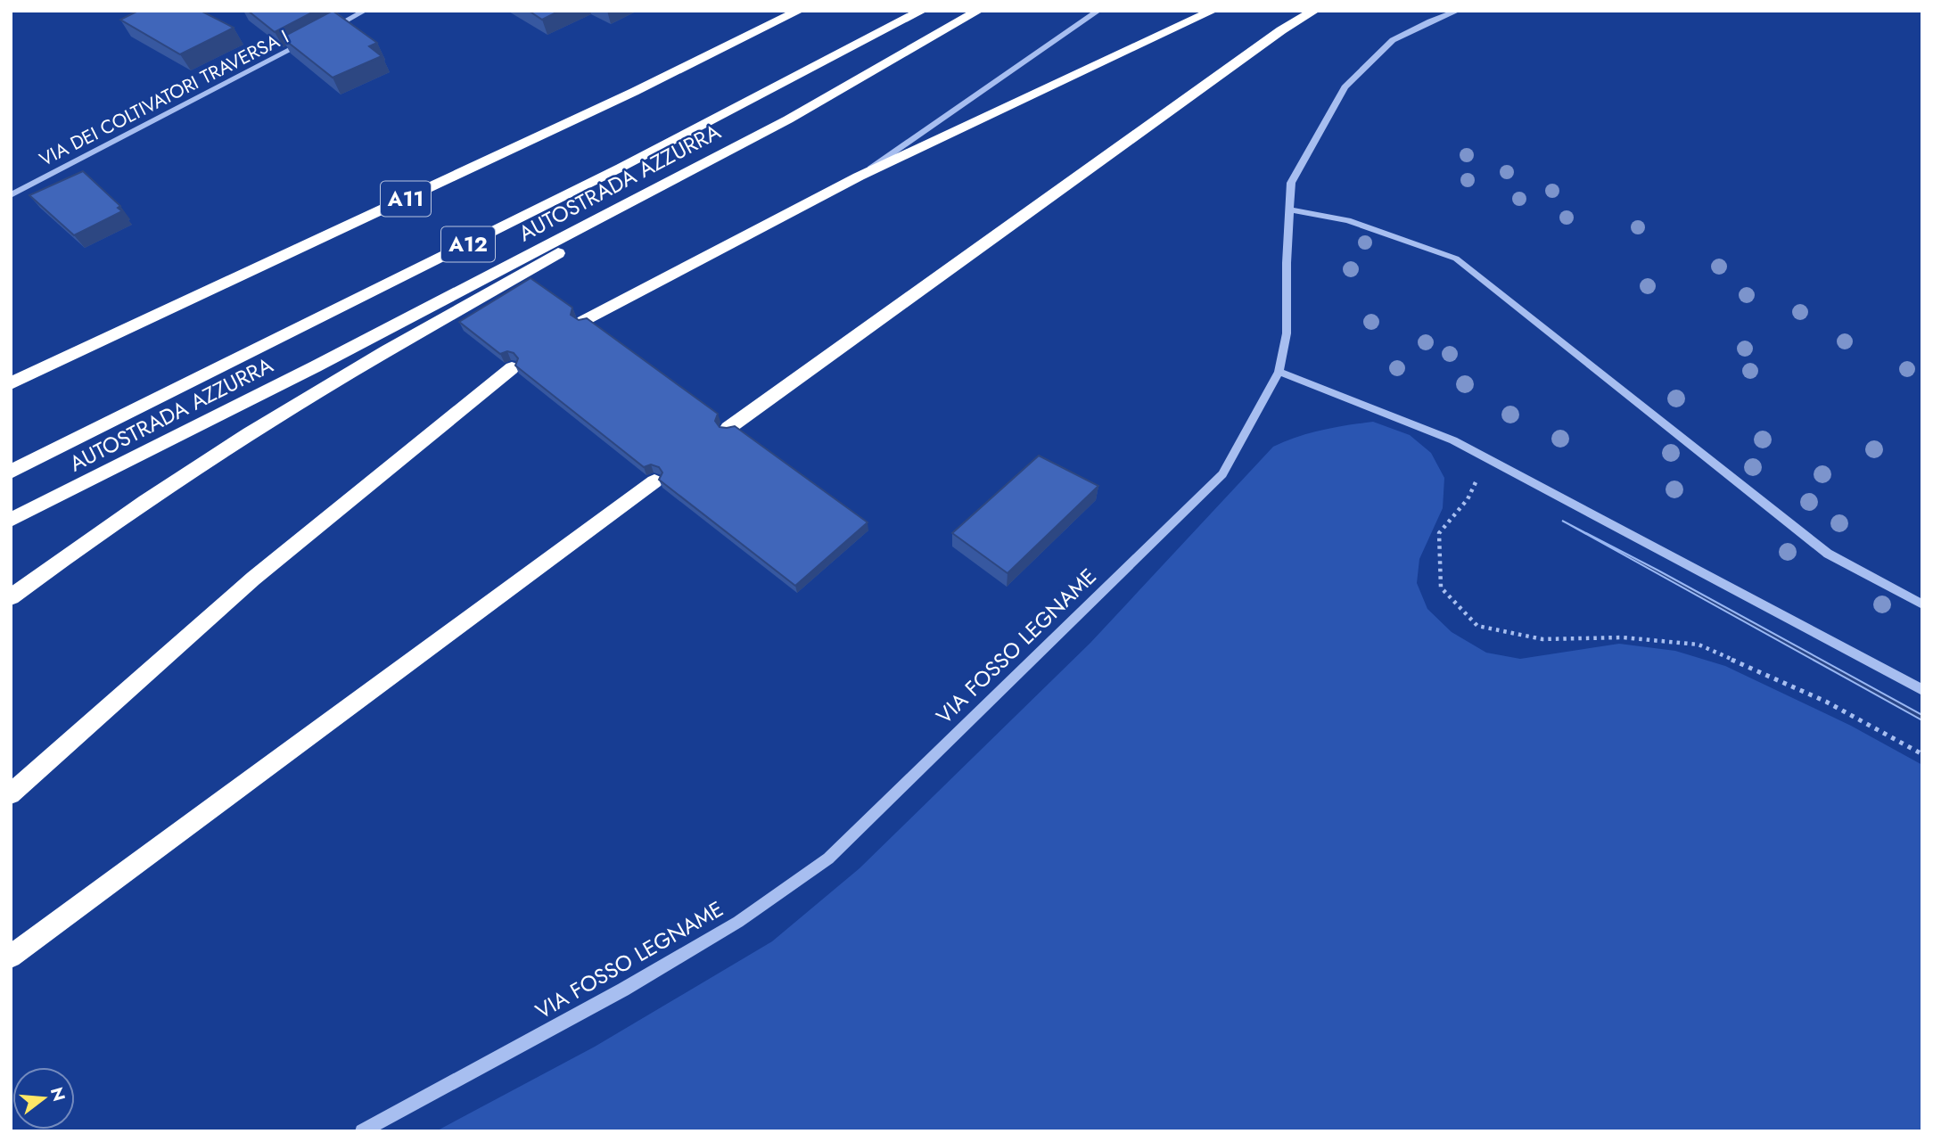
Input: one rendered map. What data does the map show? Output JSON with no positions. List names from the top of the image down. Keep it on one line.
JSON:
{"streets":{"highway":["AUTOSTRADA AZZURRA","A11","A12"],"street":["VIA DEI COLTIVATORI TRAVERSA I","VIA FOSSO LEGNAME"]},"north":"right"}
